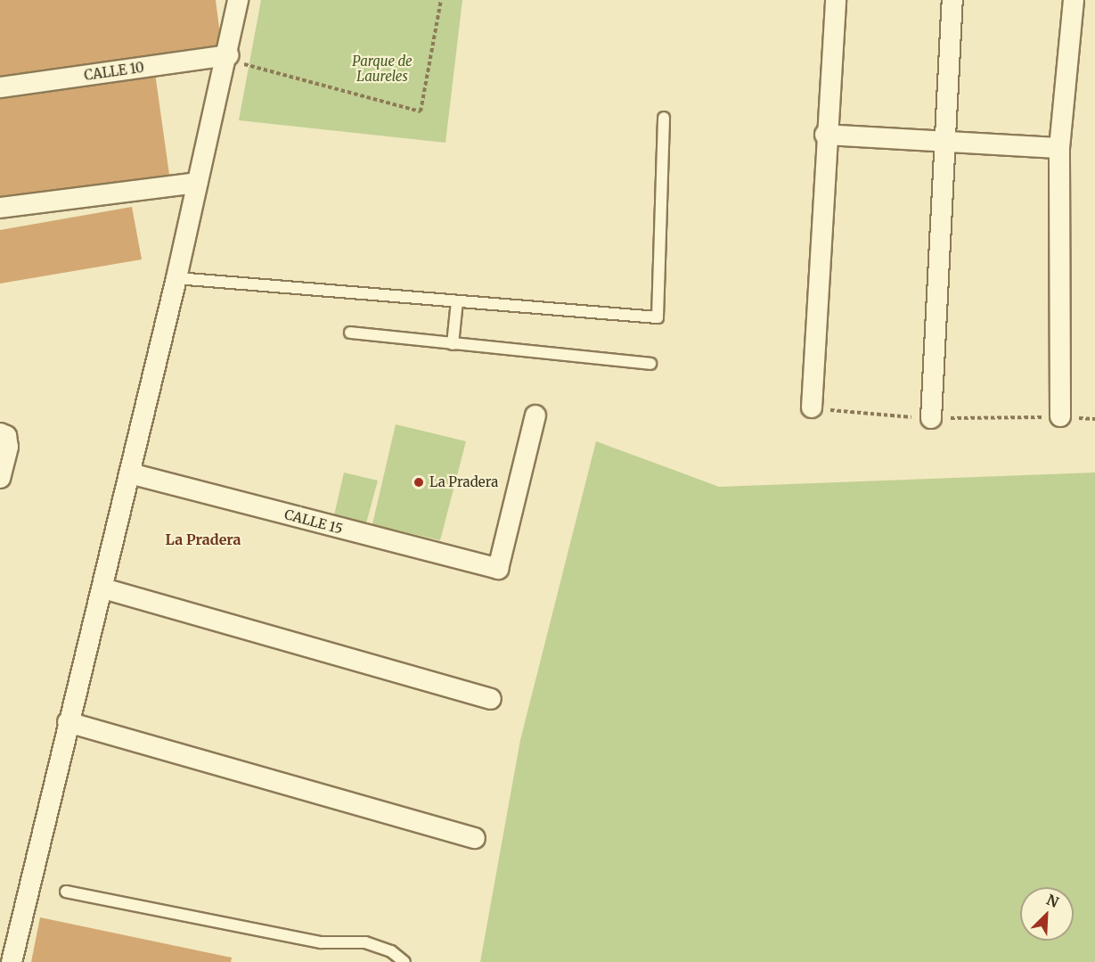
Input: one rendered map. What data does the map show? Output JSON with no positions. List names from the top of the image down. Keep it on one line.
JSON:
{"streets":{"street":["CALLE 10","CALLE 15"]},"districts":["La Pradera"],"parks":["Parque de Laureles"],"places":["La Pradera"],"north":"top right"}
